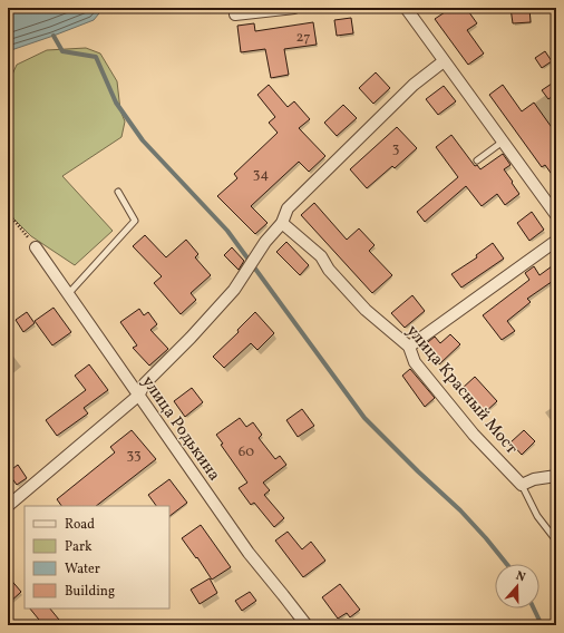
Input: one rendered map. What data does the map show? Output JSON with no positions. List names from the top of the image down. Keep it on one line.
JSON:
{"streets":{"street":["улица Красный Мост","улица Родькина"]},"house_numbers":["27","3","34","60","33"],"legend":["Road","Park","Water","Building"],"north":"top"}
